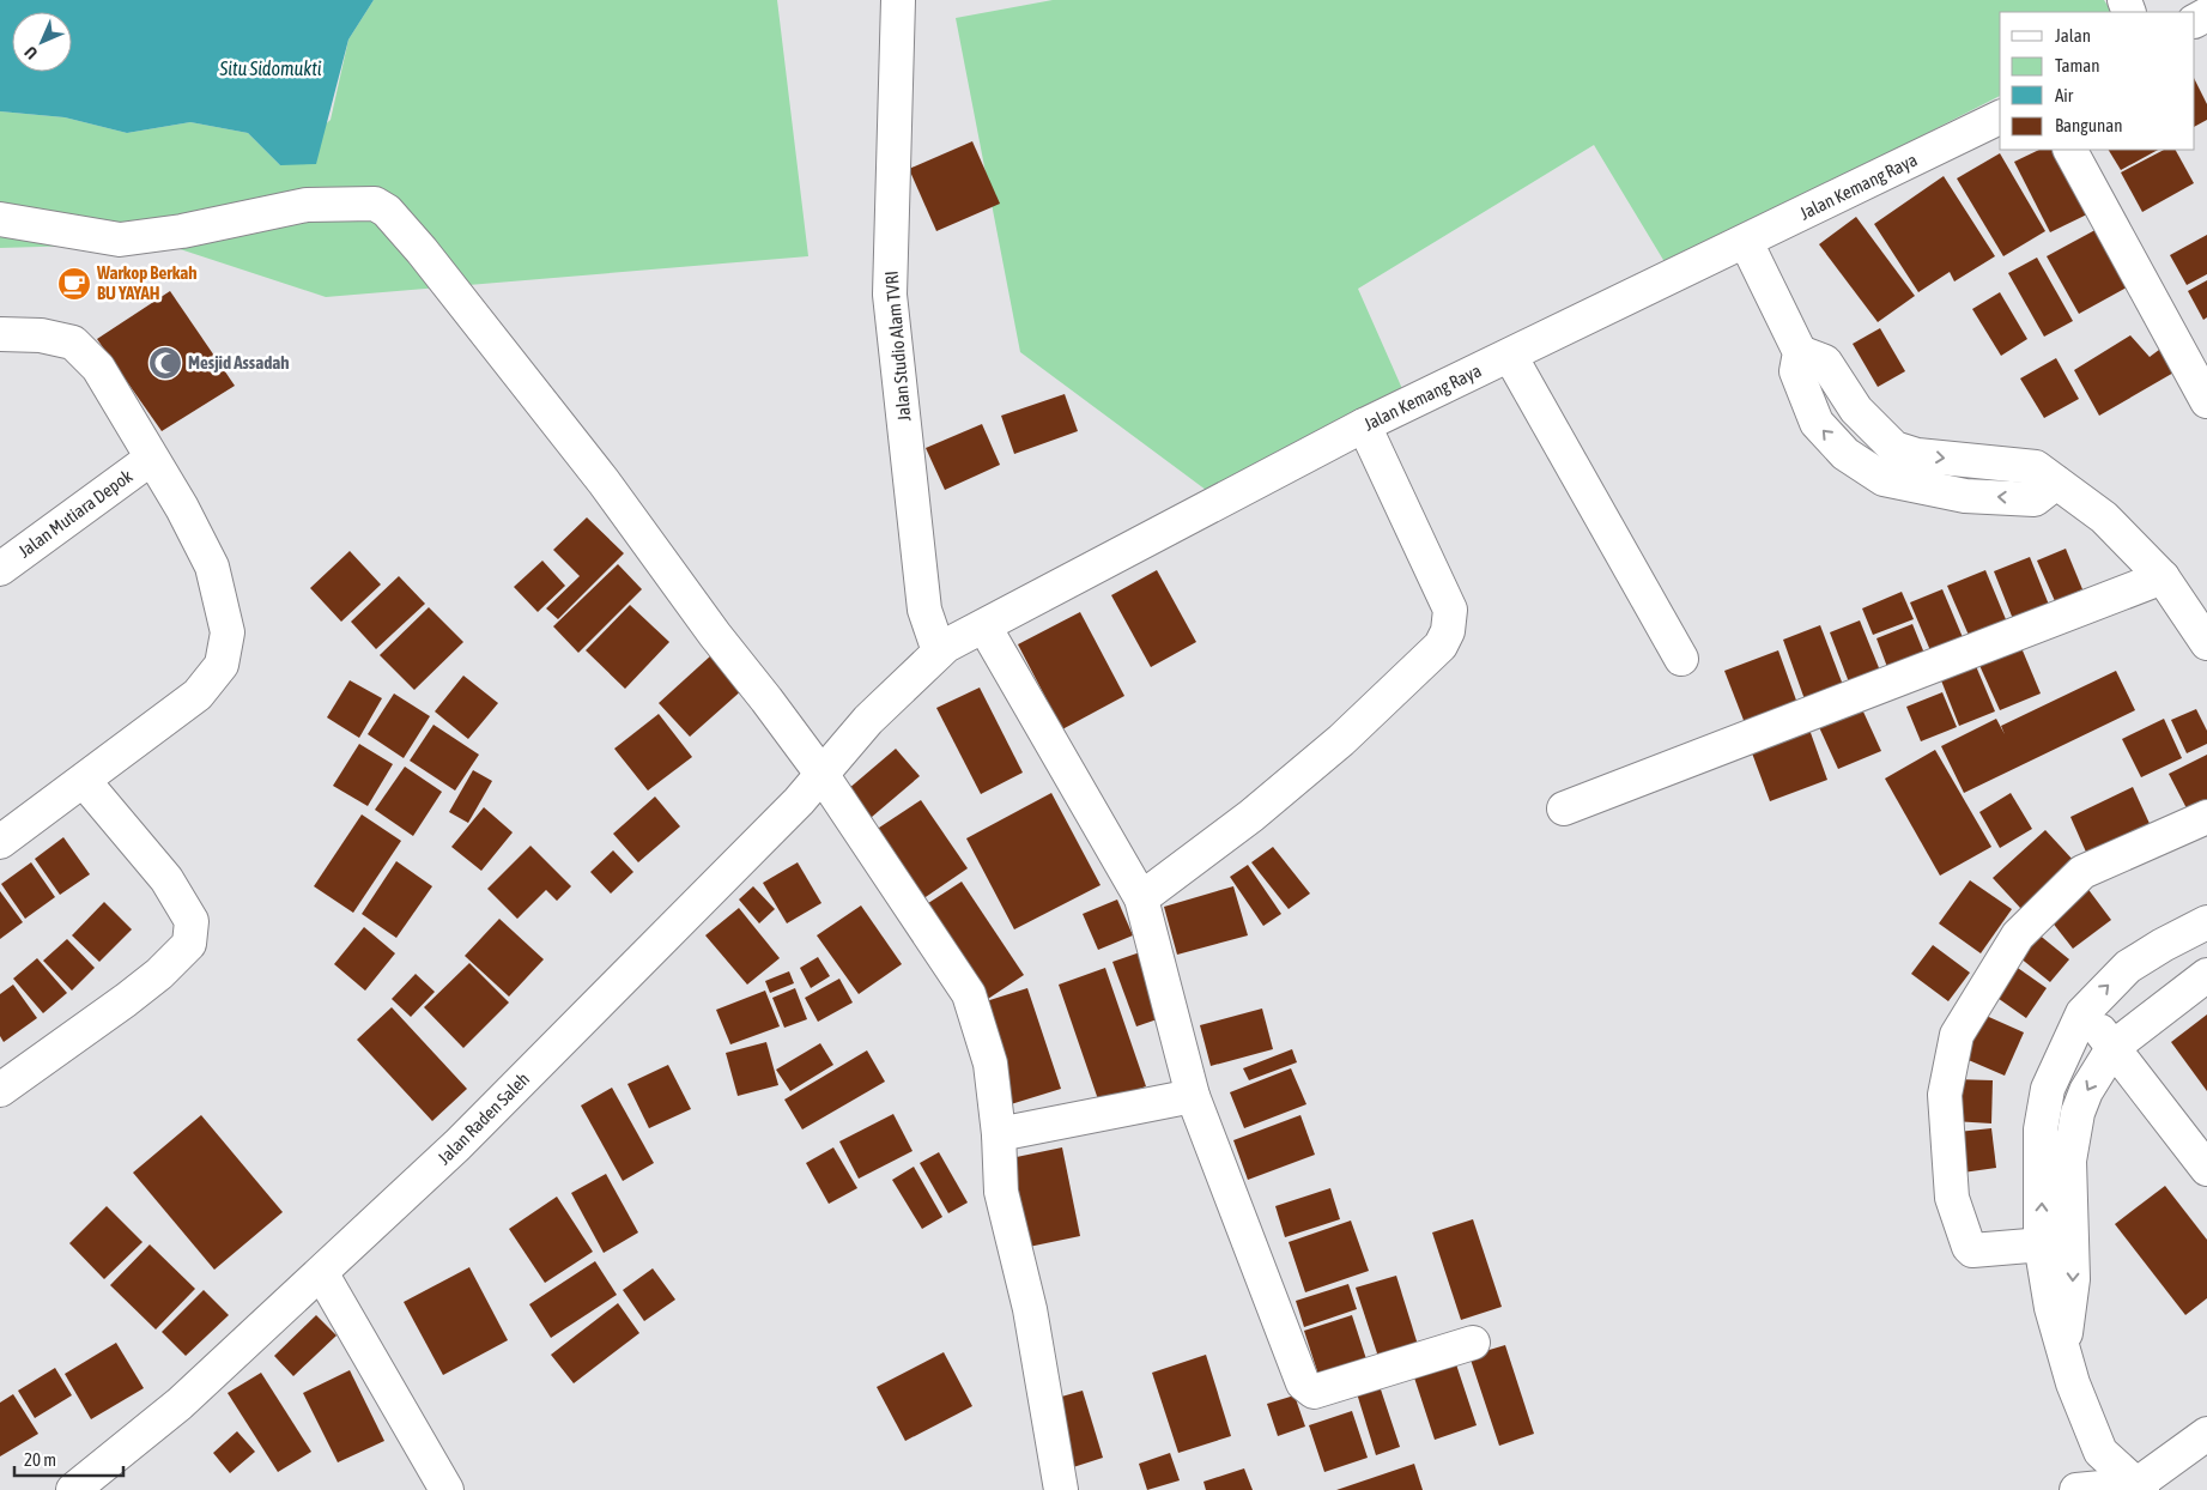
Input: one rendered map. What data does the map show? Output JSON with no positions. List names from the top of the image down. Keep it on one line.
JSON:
{"streets":{"street":["Jalan Kemang Raya","Jalan Studio Alam TVRI","Jalan Mutiara Depok","Jalan Raden Saleh"]},"crossings":[["Jalan Kemang Raya","Jalan Studio Alam TVRI"],["Jalan Kemang Raya","Jalan Raden Saleh"]],"water":["Situ Sidomukti"],"places":{"cafe":["Warkop Berkah BU YAYAH"],"mosque":["Mesjid Assadah"]},"legend":["Jalan","Taman","Air","Bangunan"],"scale_bar":"20 m","north":"bottom left"}
